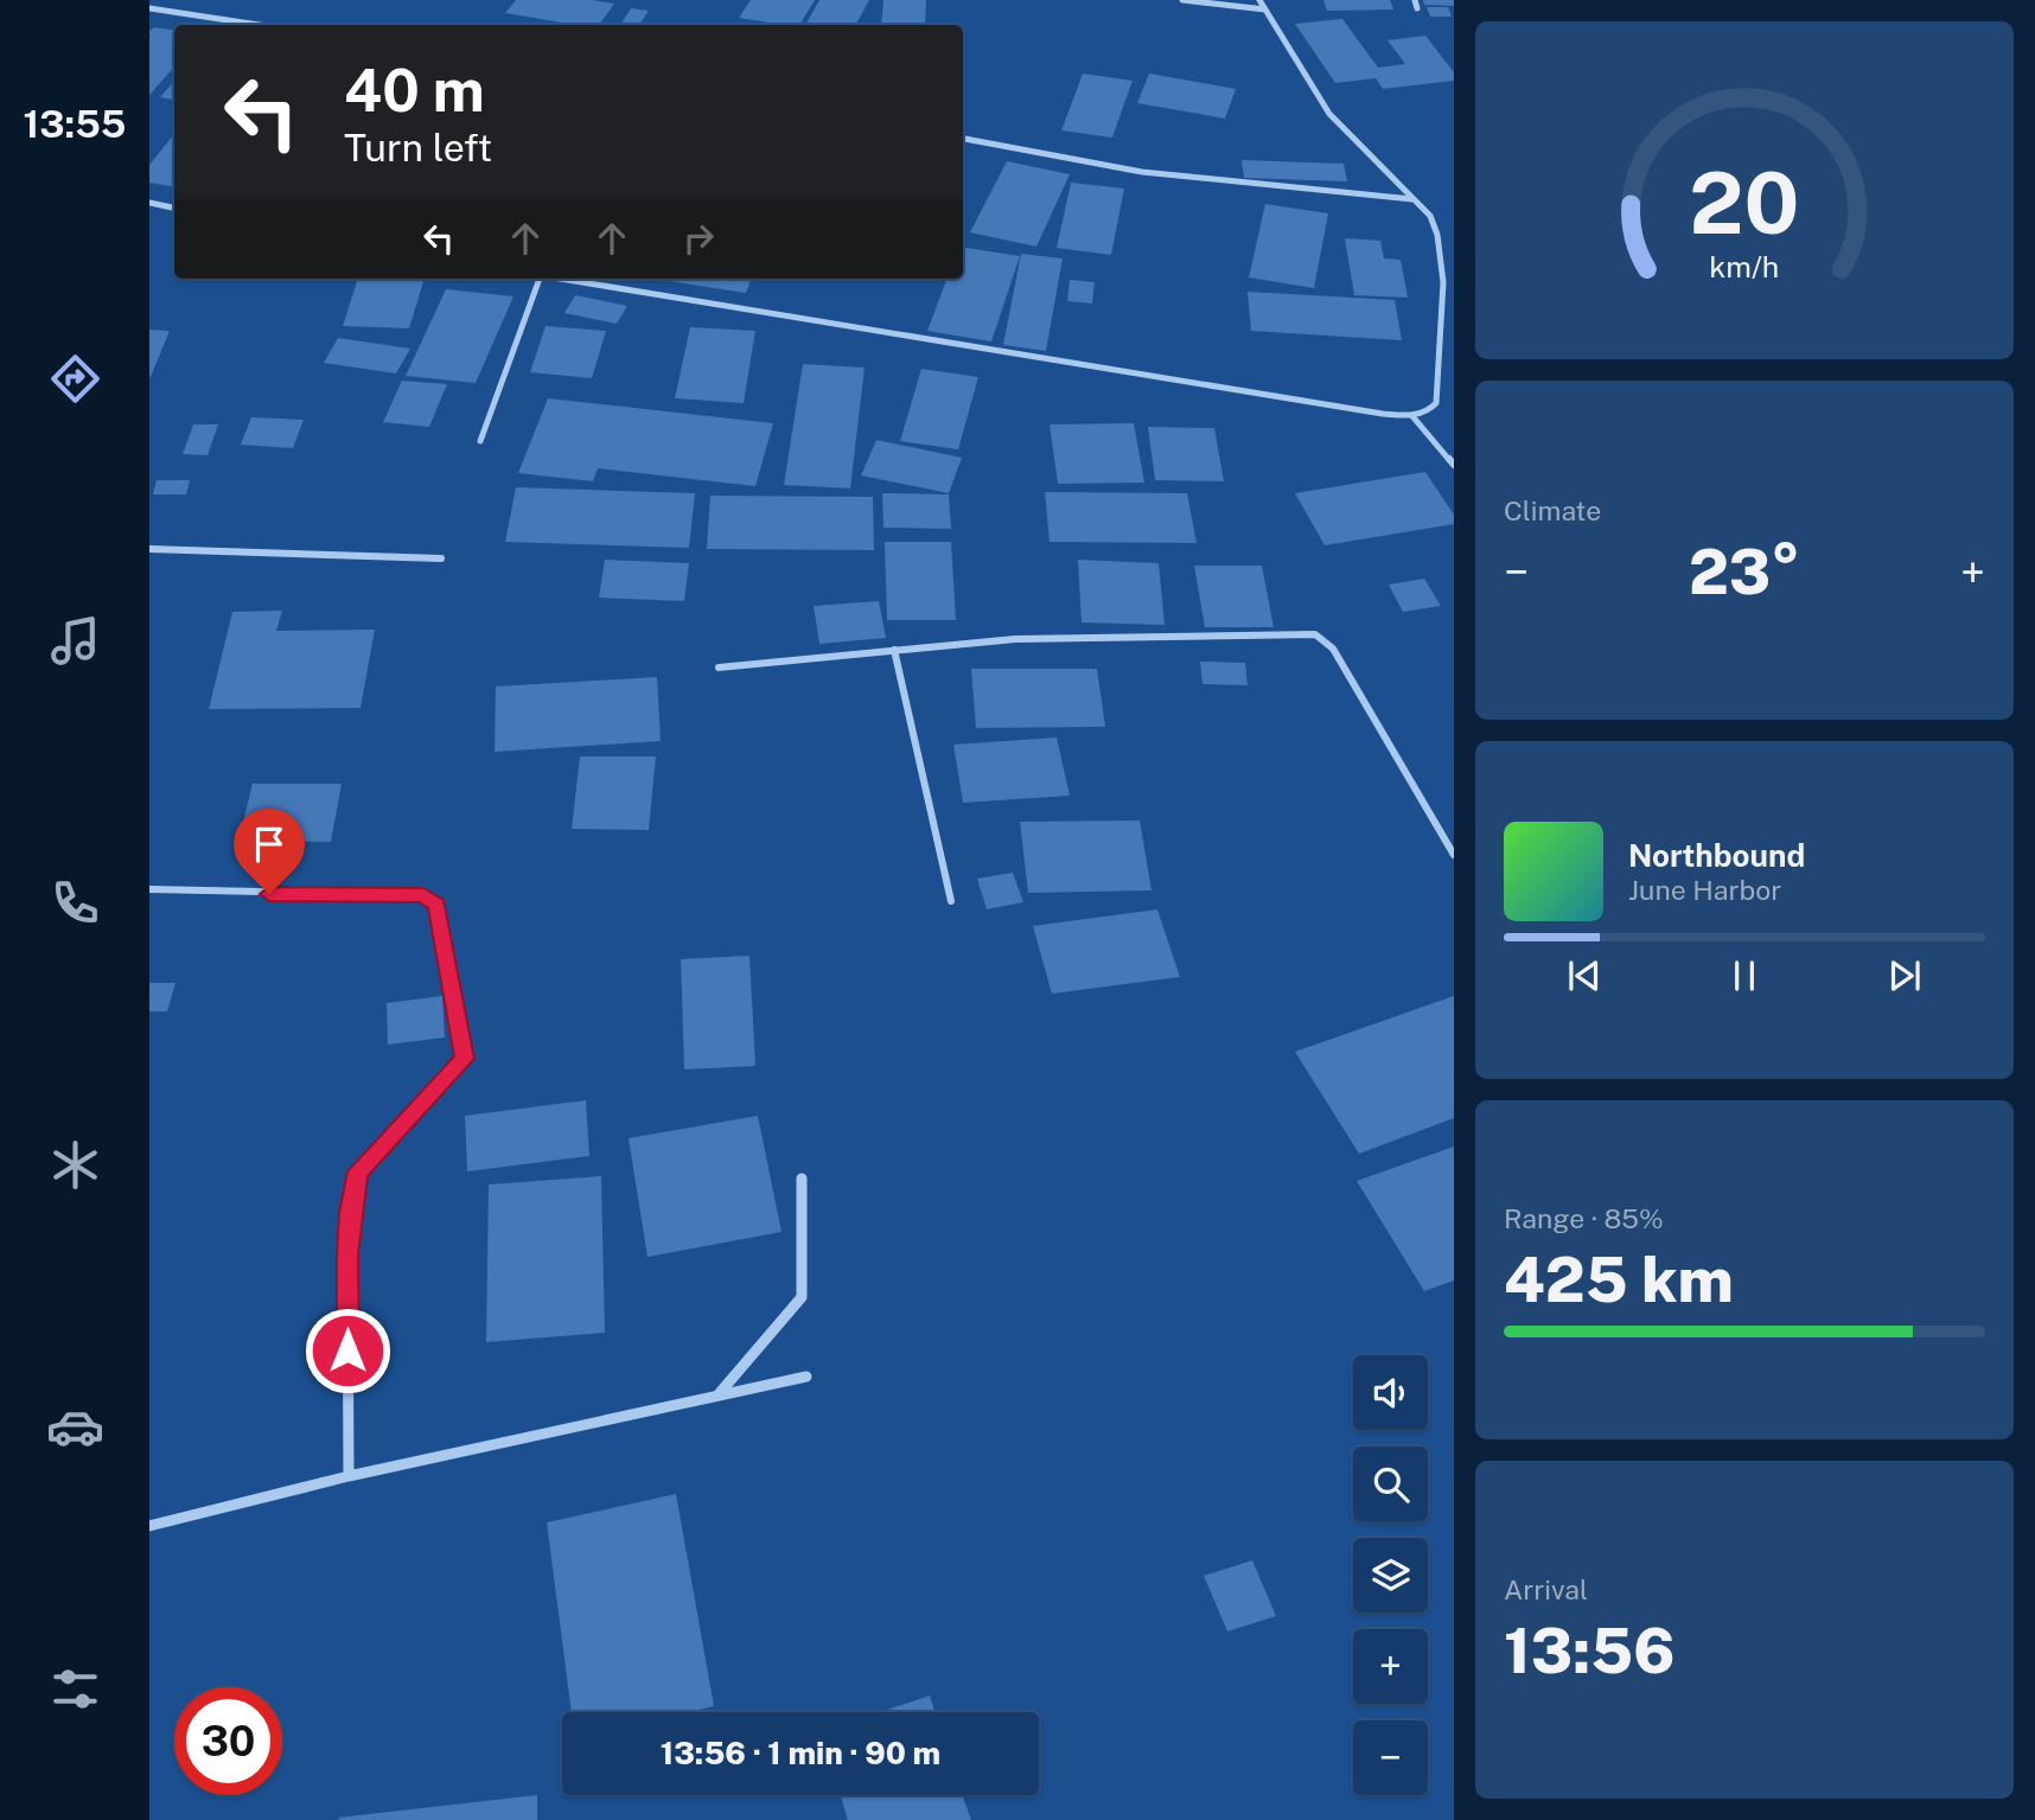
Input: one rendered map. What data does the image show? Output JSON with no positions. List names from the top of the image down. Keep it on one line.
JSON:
{"page":{"tabs":"13:55","turn":["40 m","Turn left"],"tile":["Climate",["Range · 85%","425 km"],["Arrival","13:56"]],"heat":["−","23°","+"],"song":["Northbound","June Harbor"],"map_buttons":["+","−"],"limit":"30","trip":"13:56 · 1 min · 90 m","gauge":["20","km/h"]}}
